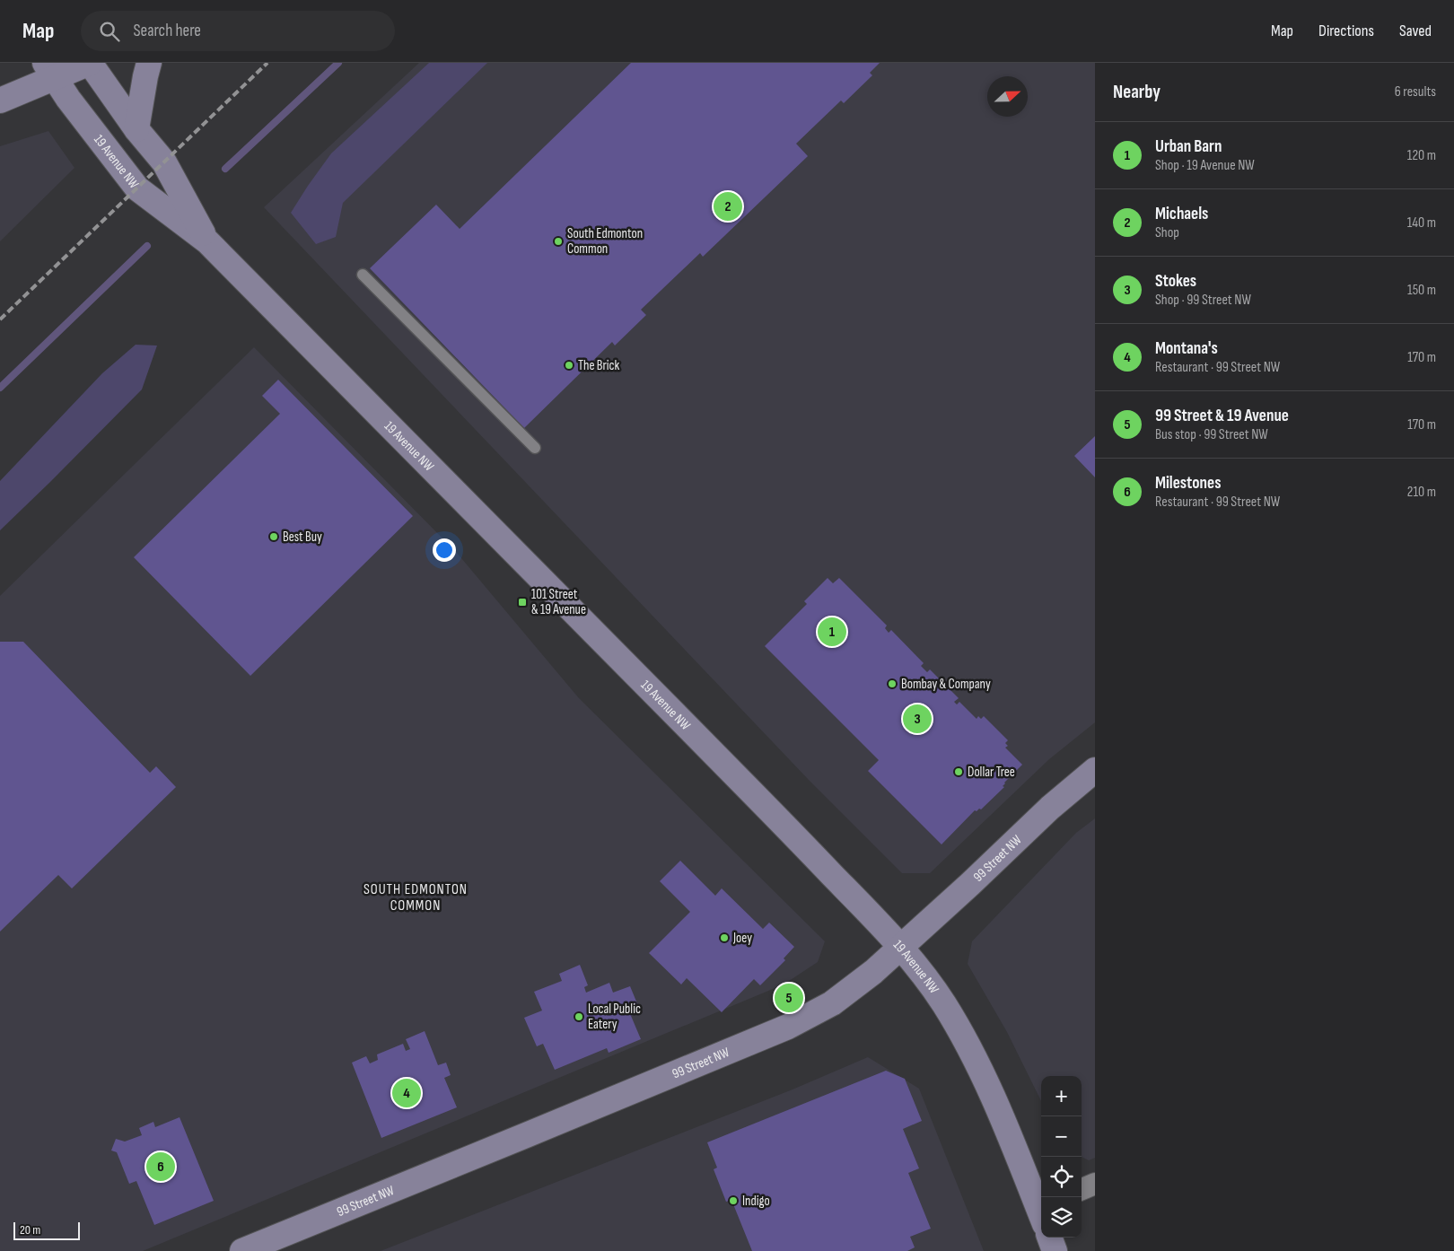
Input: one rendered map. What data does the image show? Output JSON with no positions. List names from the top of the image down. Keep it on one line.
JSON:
{"streets":{"street":["19 Avenue NW","99 Street NW"]},"crossings":[["19 Avenue NW","99 Street NW"]],"districts":["SOUTH EDMONTON COMMON"],"places":{"other":["South Edmonton Common","The Brick","Best Buy","Bombay & Company","Dollar Tree","Joey","Local Public Eatery","Indigo"],"transit":["101 Street & 19 Avenue"]},"scale_bar":"20 m","north":"right","page":{"header":"Map","search":"Search here","nav":["Map","Directions","Saved"],"heading":["Nearby","6 results"],"list":[{"mark":"1","name":"Urban Barn","note":"Shop · 19 Avenue NW","value":"120 m"},{"mark":"2","name":"Michaels","note":"Shop","value":"140 m"},{"mark":"3","name":"Stokes","note":"Shop · 99 Street NW","value":"150 m"},{"mark":"4","name":"Montana's","note":"Restaurant · 99 Street NW","value":"170 m"},{"mark":"5","name":"99 Street & 19 Avenue","note":"Bus stop · 99 Street NW","value":"170 m"},{"mark":"6","name":"Milestones","note":"Restaurant · 99 Street NW","value":"210 m"}],"pins":["2","1","3","5","4","6"],"map_buttons":["+","−"],"scale":"20 m"}}
